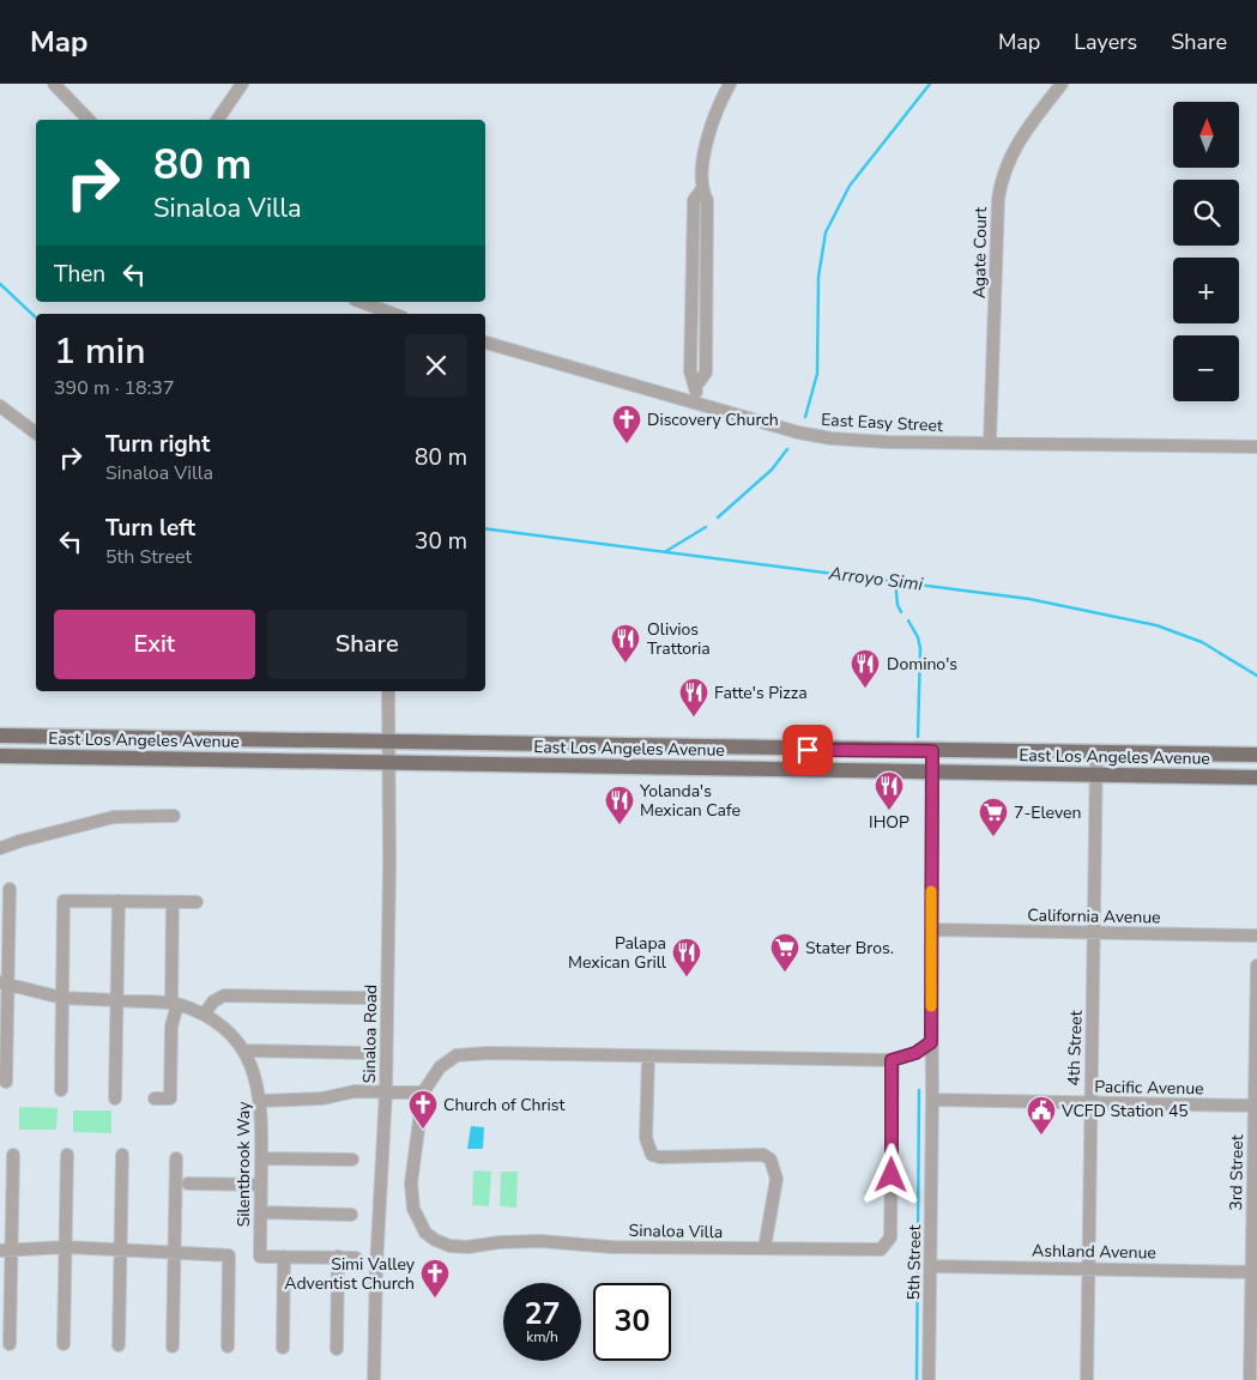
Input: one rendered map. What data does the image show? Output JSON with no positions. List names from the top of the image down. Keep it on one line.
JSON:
{"streets":{"main road":["East Los Angeles Avenue"],"street":["Agate Court","East Easy Street","California Avenue","Sinaloa Road","4th Street","Pacific Avenue","Silentbrook Way","3rd Street","Sinaloa Villa","Ashland Avenue","5th Street"]},"crossings":[["Agate Court","East Easy Street"],["East Los Angeles Avenue","Sinaloa Road"],["East Los Angeles Avenue","4th Street"],["East Los Angeles Avenue","5th Street"],["California Avenue","4th Street"],["California Avenue","5th Street"],["4th Street","Pacific Avenue"],["4th Street","Ashland Avenue"],["Pacific Avenue","3rd Street"],["Pacific Avenue","5th Street"],["3rd Street","Ashland Avenue"],["Sinaloa Villa","5th Street"],["Ashland Avenue","5th Street"]],"water":["Arroyo Simi"],"places":{"church":["Discovery Church","Church of Christ","Simi Valley Adventist Church"],"restaurant":["Olivios Trattoria","Domino's","Fatte's Pizza","IHOP","Yolanda's Mexican Cafe","Palapa Mexican Grill"],"supermarket":["7-Eleven","Stater Bros."],"public building":["VCFD Station 45"]},"north":"top","page":{"header":"Map","nav":["Map","Layers","Share"],"map_buttons":["+","−"],"turn":["80 m","Sinaloa Villa"],"then":"Then","heading":["1 min","390 m · 18:37"],"list":[{"name":"Turn right","note":"Sinaloa Villa","value":"80 m"},{"name":"Turn left","note":"5th Street","value":"30 m"}],"buttons":["Exit","Share"],"speed":"27 km/h","limit":"30"}}
